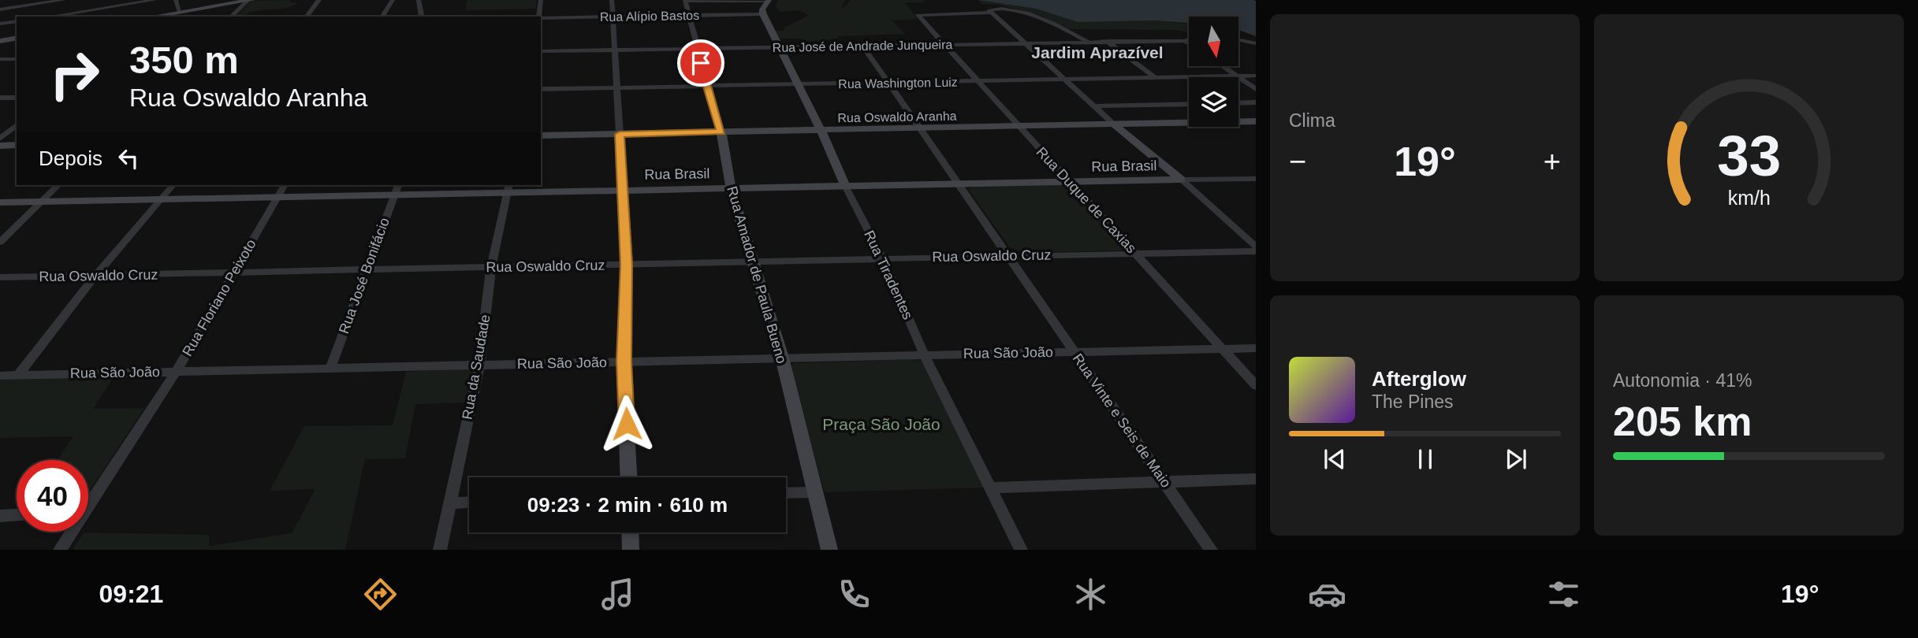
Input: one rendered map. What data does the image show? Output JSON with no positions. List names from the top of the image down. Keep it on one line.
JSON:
{"streets":{"street":["Rua Alípio Bastos","Rua José de Andrade Junqueira","Rua Washington Luiz","Rua Oswaldo Aranha","Rua Brasil","Rua Duque de Caxias","Rua Oswaldo Cruz","Rua Amador de Paula Bueno","Rua Tiradentes","Rua José Bonifácio","Rua Floriano Peixoto","Rua São João","Rua da Saudade","Rua Vinte e Seis de Maio"]},"crossings":[["Rua Alípio Bastos","Rua Amador de Paula Bueno"],["Rua Alípio Bastos","Rua Tiradentes"],["Rua José de Andrade Junqueira","Rua Duque de Caxias"],["Rua José de Andrade Junqueira","Rua Amador de Paula Bueno"],["Rua José de Andrade Junqueira","Rua Tiradentes"],["Rua José de Andrade Junqueira","Rua Vinte e Seis de Maio"],["Rua Washington Luiz","Rua Duque de Caxias"],["Rua Washington Luiz","Rua Amador de Paula Bueno"],["Rua Washington Luiz","Rua Tiradentes"],["Rua Washington Luiz","Rua Vinte e Seis de Maio"],["Rua Oswaldo Aranha","Rua Duque de Caxias"],["Rua Oswaldo Aranha","Rua Amador de Paula Bueno"],["Rua Oswaldo Aranha","Rua Tiradentes"],["Rua Oswaldo Aranha","Rua Vinte e Seis de Maio"],["Rua Brasil","Rua Duque de Caxias"],["Rua Brasil","Rua Amador de Paula Bueno"],["Rua Brasil","Rua Tiradentes"],["Rua Brasil","Rua José Bonifácio"],["Rua Brasil","Rua Floriano Peixoto"],["Rua Brasil","Rua da Saudade"],["Rua Brasil","Rua Vinte e Seis de Maio"],["Rua Duque de Caxias","Rua Oswaldo Cruz"],["Rua Duque de Caxias","Rua São João"],["Rua Oswaldo Cruz","Rua Amador de Paula Bueno"],["Rua Oswaldo Cruz","Rua Tiradentes"],["Rua Oswaldo Cruz","Rua José Bonifácio"],["Rua Oswaldo Cruz","Rua Floriano Peixoto"],["Rua Oswaldo Cruz","Rua da Saudade"],["Rua Oswaldo Cruz","Rua Vinte e Seis de Maio"],["Rua Amador de Paula Bueno","Rua São João"],["Rua Tiradentes","Rua São João"],["Rua José Bonifácio","Rua São João"],["Rua Floriano Peixoto","Rua São João"],["Rua São João","Rua da Saudade"],["Rua São João","Rua Vinte e Seis de Maio"]],"districts":["Jardim Aprazível"],"parks":["Praça São João"],"north":"bottom","page":{"tile":["Clima",["Autonomia · 41%","205 km"]],"turn":["350 m","Rua Oswaldo Aranha"],"then":"Depois","heat":["−","19°","+"],"song":["Afterglow","The Pines"],"limit":"40","trip":"09:23 · 2 min · 610 m","tabs":["09:21","19°"],"gauge":["33","km/h"]}}
